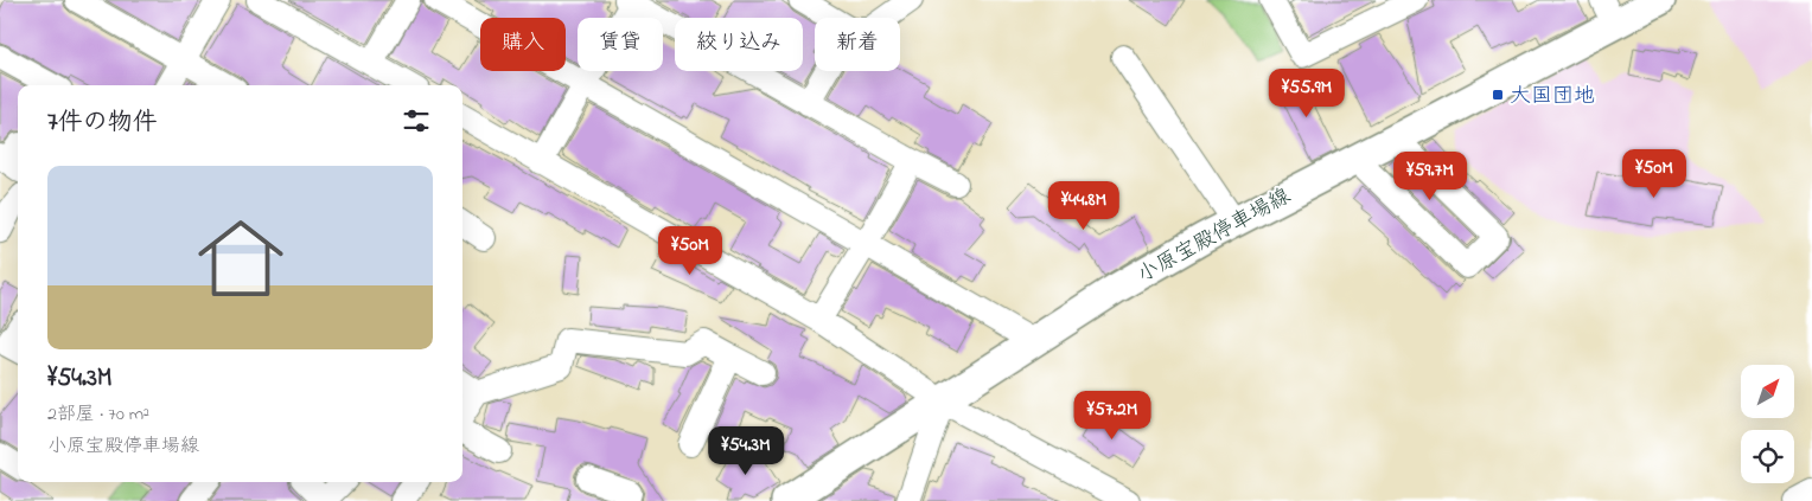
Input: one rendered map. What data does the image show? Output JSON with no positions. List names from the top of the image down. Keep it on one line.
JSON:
{"streets":{"main road":["小原宝殿停車場線"]},"places":{"transit":["大国団地"]},"north":"top right","page":{"chip":["購入","賃貸","絞り込み","新着"],"price":["¥55.9M","¥50M","¥59.7M","¥44.8M","¥50M","¥57.2M","¥54.3M"],"heading":"7件の物件","list":[{"name":"¥54.3M","note":"2部屋 · 70 m² · 小原宝殿停車場線"}]}}
